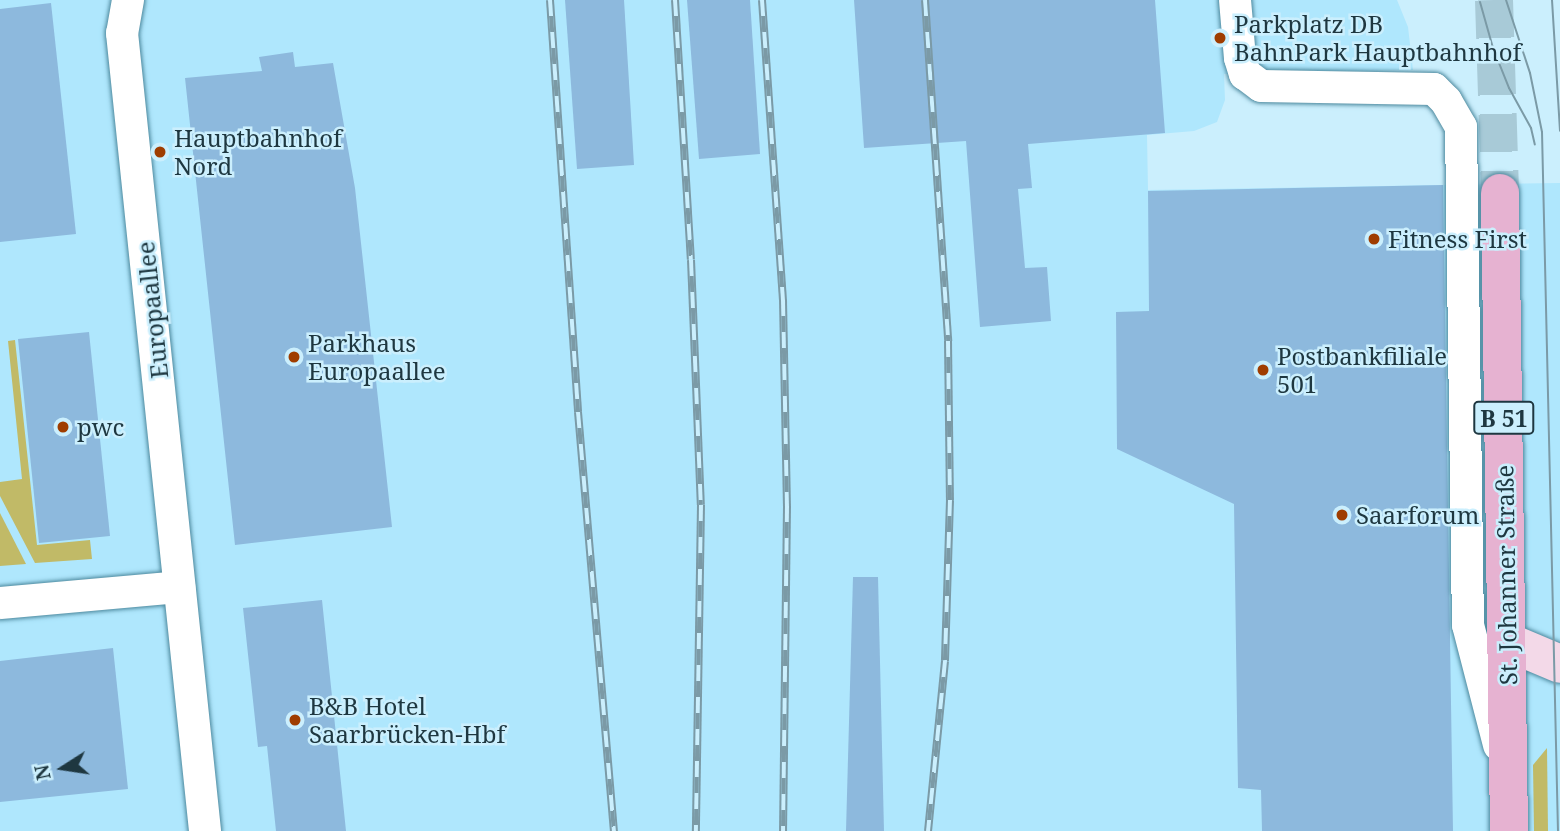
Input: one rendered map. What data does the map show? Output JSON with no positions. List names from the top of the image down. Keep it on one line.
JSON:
{"streets":{"main road":["B 51","St. Johanner Straße"],"street":["Europaallee"]},"places":["Parkplatz DB BahnPark Hauptbahnhof","Hauptbahnhof Nord","Fitness First","Parkhaus Europaallee","Postbankfiliale 501","pwc","Saarforum","B&B Hotel Saarbrücken-Hbf"],"north":"left"}
